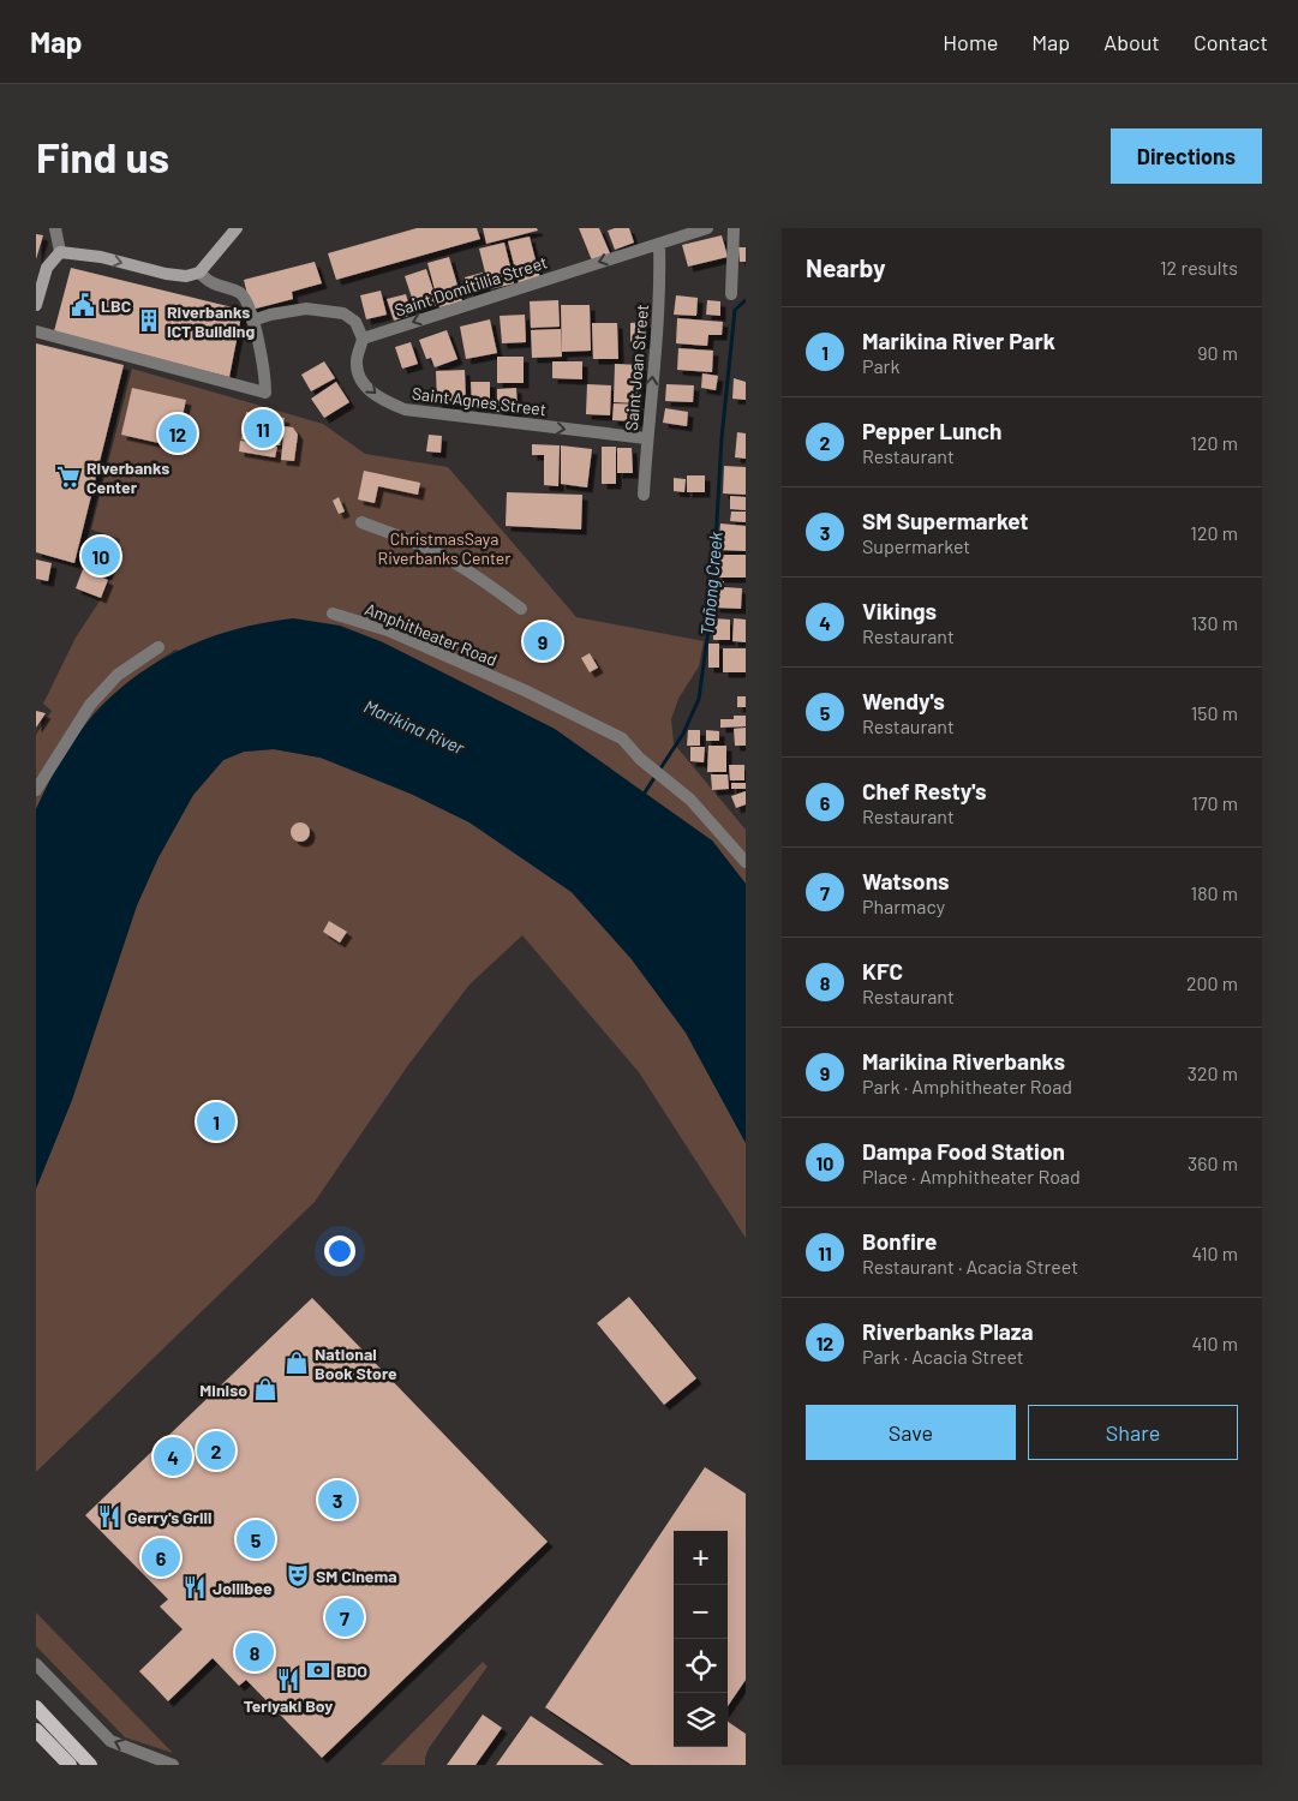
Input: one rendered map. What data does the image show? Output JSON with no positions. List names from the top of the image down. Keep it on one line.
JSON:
{"streets":{"street":["Saint Domitillia Street","Saint Joan Street","Saint Agnes Street","Amphitheater Road"]},"crossings":[["Saint Domitillia Street","Saint Joan Street"],["Saint Domitillia Street","Saint Agnes Street"],["Saint Joan Street","Saint Agnes Street"]],"one_way":["Saint Domitillia Street","Saint Joan Street","Saint Agnes Street"],"water":["Tañong Creek","Marikina River"],"parks":["ChristmasSaya Riverbanks Center"],"places":{"public building":["LBC"],"building":["Riverbanks ICT Building"],"supermarket":["Riverbanks Center"],"shop":["National Book Store","Miniso"],"restaurant":["Gerry's Grill","Jollibee","Teriyaki Boy"],"theatre":["SM Cinema"],"bank":["BDO"]},"page":{"header":"Map","nav":["Home","Map","About","Contact"],"buttons":["Directions",["Save","Share"]],"title":"Find us","heading":["Nearby","12 results"],"list":[{"mark":"1","name":"Marikina River Park","note":"Park","value":"90 m"},{"mark":"2","name":"Pepper Lunch","note":"Restaurant","value":"120 m"},{"mark":"3","name":"SM Supermarket","note":"Supermarket","value":"120 m"},{"mark":"4","name":"Vikings","note":"Restaurant","value":"130 m"},{"mark":"5","name":"Wendy's","note":"Restaurant","value":"150 m"},{"mark":"6","name":"Chef Resty's","note":"Restaurant","value":"170 m"},{"mark":"7","name":"Watsons","note":"Pharmacy","value":"180 m"},{"mark":"8","name":"KFC","note":"Restaurant","value":"200 m"},{"mark":"9","name":"Marikina Riverbanks","note":"Park · Amphitheater Road","value":"320 m"},{"mark":"10","name":"Dampa Food Station","note":"Place · Amphitheater Road","value":"360 m"},{"mark":"11","name":"Bonfire","note":"Restaurant · Acacia Street","value":"410 m"},{"mark":"12","name":"Riverbanks Plaza","note":"Park · Acacia Street","value":"410 m"}],"pins":["11","12","10","9","1","2","4","3","5","6","7","8"],"map_buttons":["+","−"]}}
